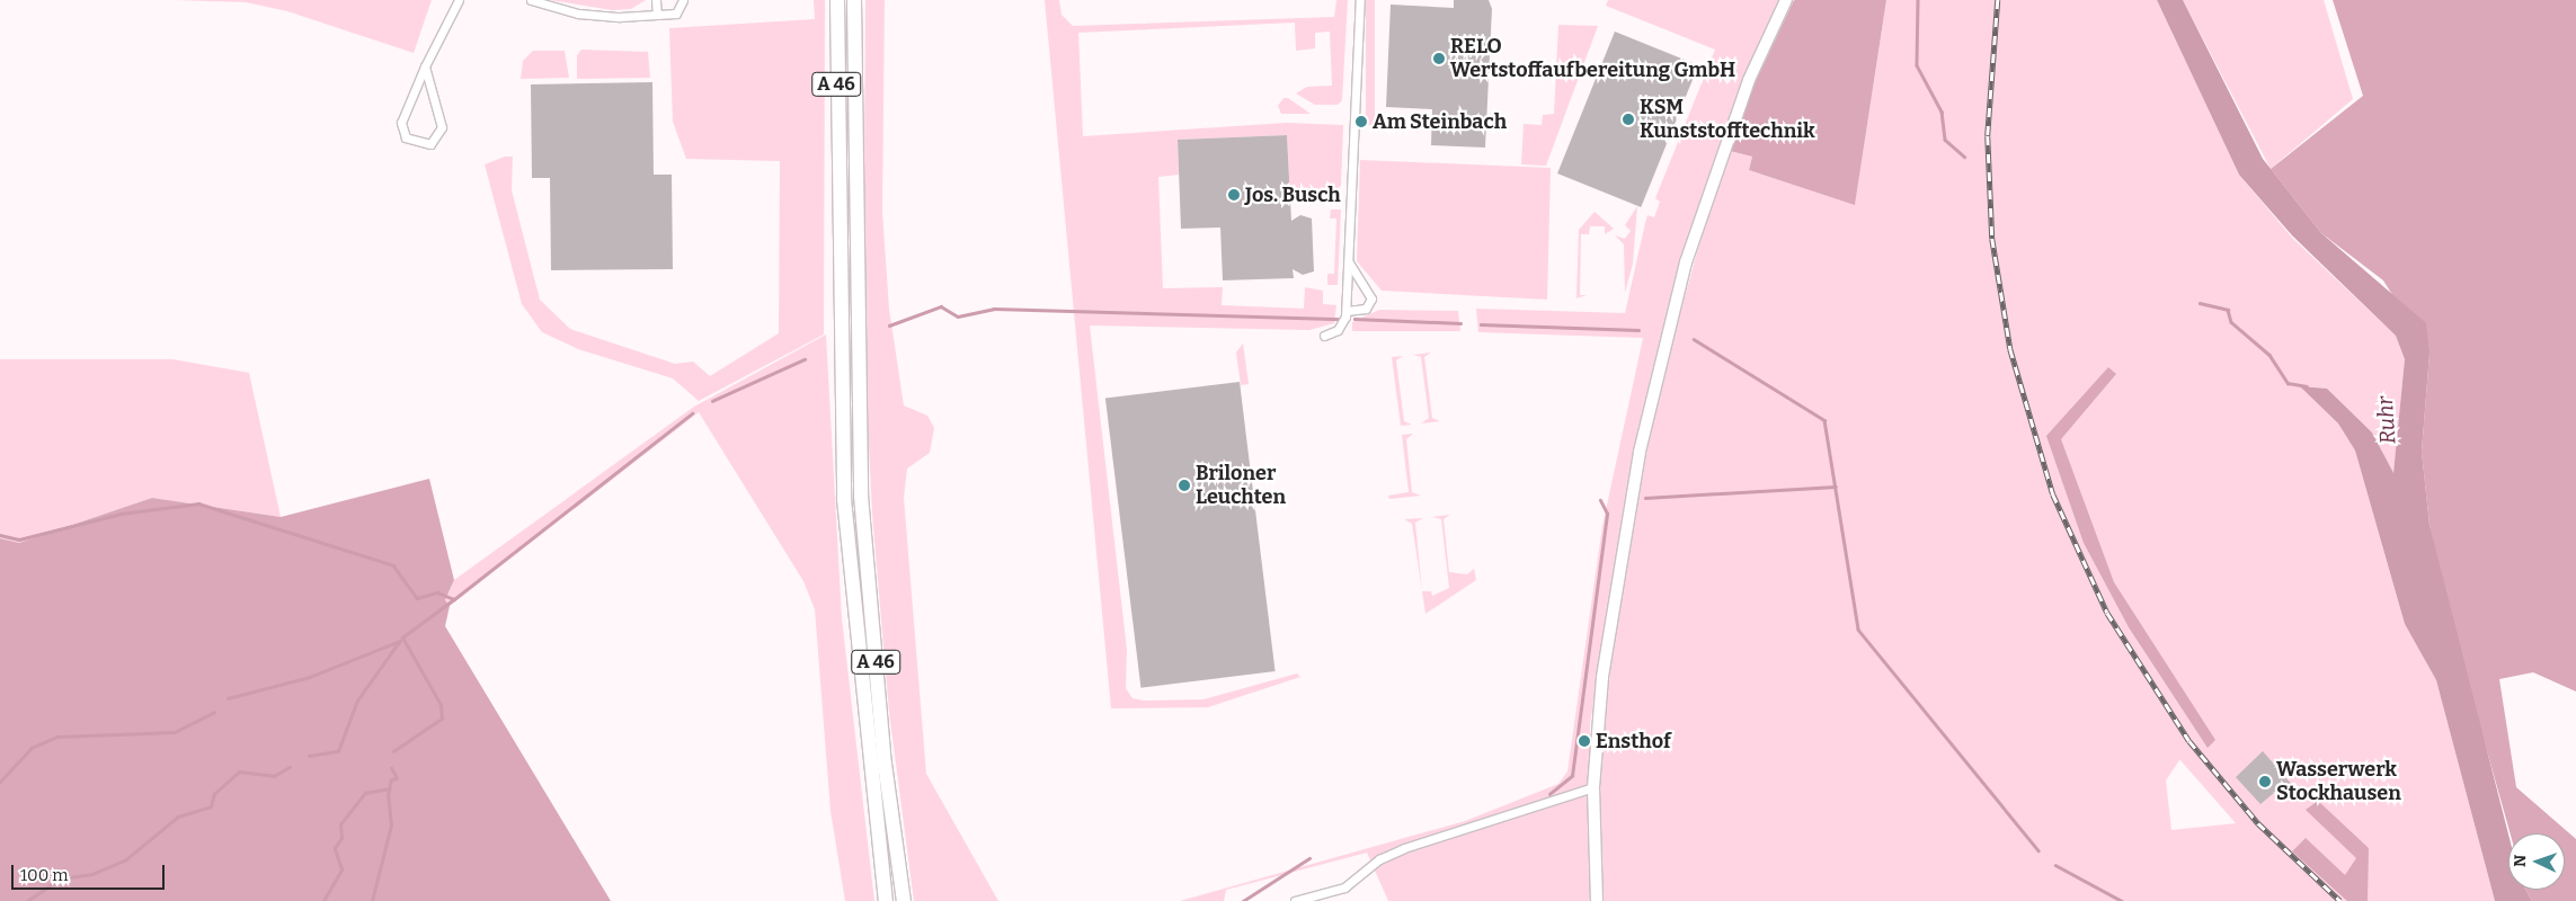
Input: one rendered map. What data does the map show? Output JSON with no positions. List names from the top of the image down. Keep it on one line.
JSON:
{"streets":{"highway":["A 46"]},"water":["Ruhr"],"places":["RELO Wertstoffaufbereitung GmbH","KSM Kunststofftechnik","Am Steinbach","Jos. Busch","Briloner Leuchten","Ensthof","Wasserwerk Stockhausen"],"scale_bar":"100 m","north":"left"}
